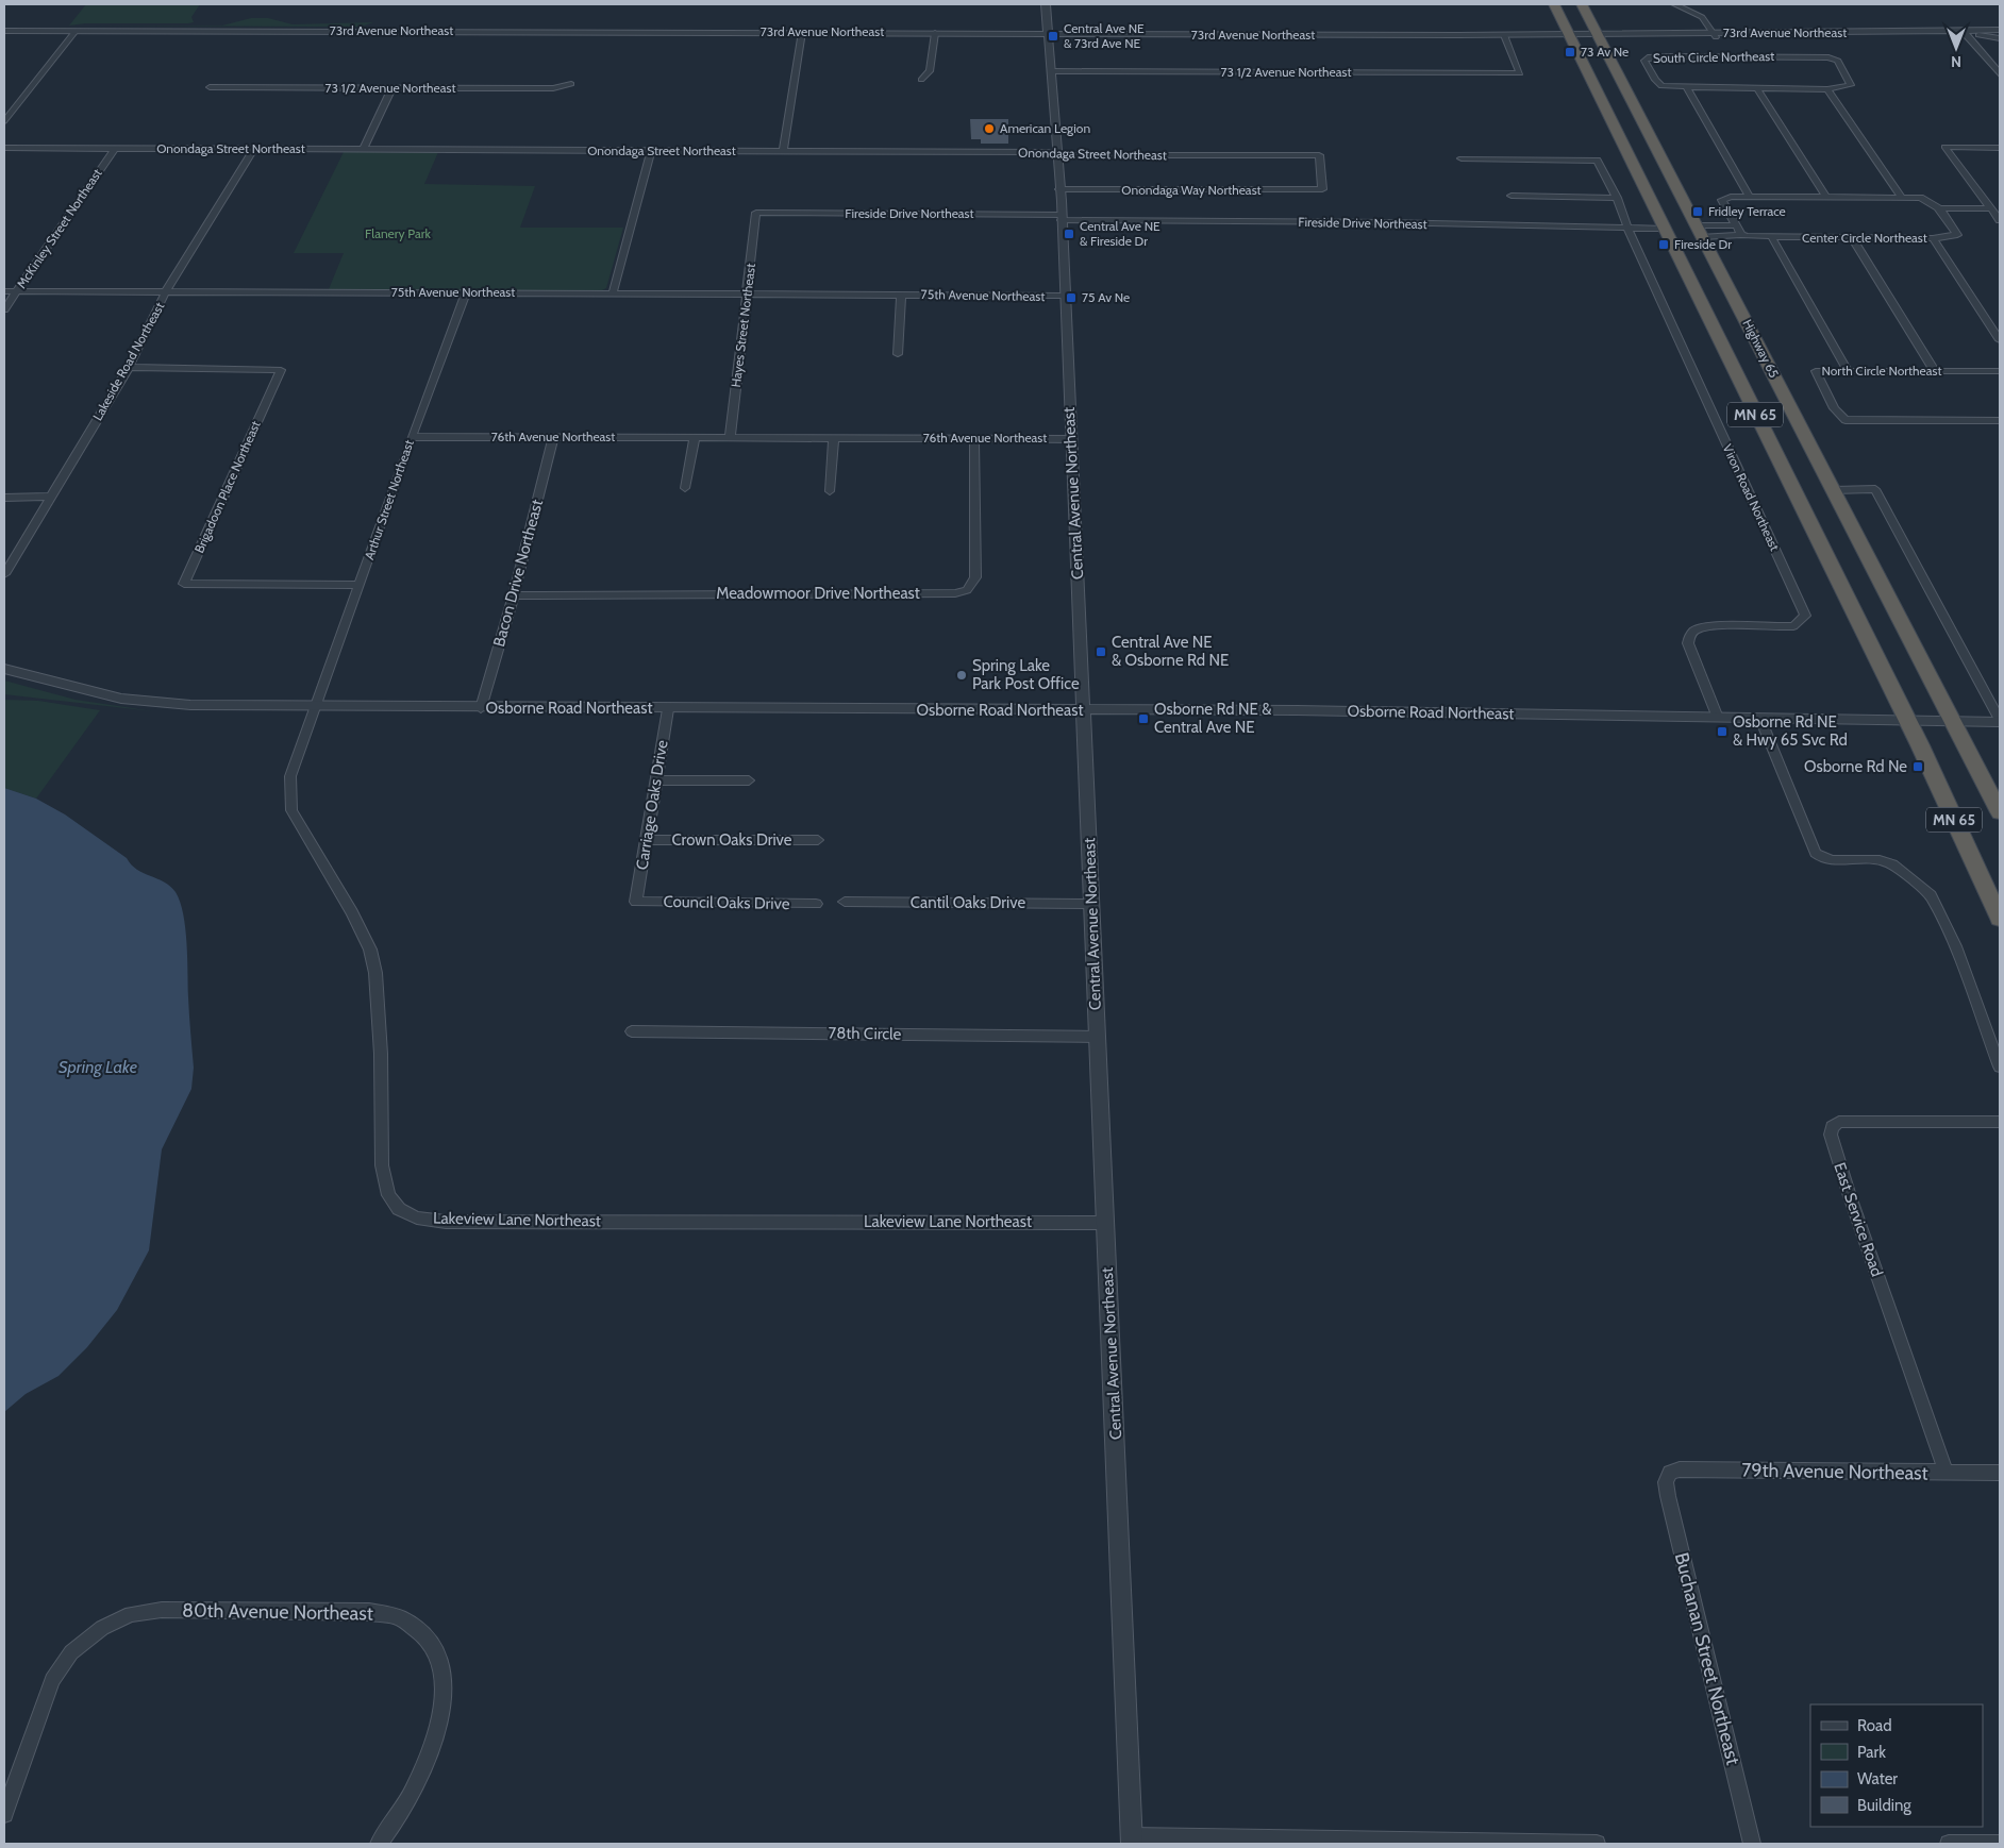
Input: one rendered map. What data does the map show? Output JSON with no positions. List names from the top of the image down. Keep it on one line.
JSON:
{"streets":{"highway":["Highway 65","MN 65"],"street":["73rd Avenue Northeast","South Circle Northeast","73 1/2 Avenue Northeast","Onondaga Street Northeast","Onondaga Way Northeast","Fireside Drive Northeast","McKinley Street Northeast","Center Circle Northeast","75th Avenue Northeast","Hayes Street Northeast","Lakeside Road Northeast","North Circle Northeast","76th Avenue Northeast","Brigadoon Place Northeast","Central Avenue Northeast","Viron Road Northeast","Arthur Street Northeast","Bacon Drive Northeast","Meadowmoor Drive Northeast","Osborne Road Northeast","Carriage Oaks Drive","Crown Oaks Drive","Council Oaks Drive","Cantil Oaks Drive","78th Circle","Lakeview Lane Northeast","East Service Road","79th Avenue Northeast","80th Avenue Northeast","Buchanan Street Northeast"]},"crossings":[["73rd Avenue Northeast","73 1/2 Avenue Northeast"],["73rd Avenue Northeast","Highway 65"],["73rd Avenue Northeast","MN 65"],["73rd Avenue Northeast","Central Avenue Northeast"],["73 1/2 Avenue Northeast","Central Avenue Northeast"],["Onondaga Street Northeast","Onondaga Way Northeast"],["Onondaga Street Northeast","McKinley Street Northeast"],["Onondaga Street Northeast","Lakeside Road Northeast"],["Onondaga Street Northeast","Central Avenue Northeast"],["Onondaga Way Northeast","Central Avenue Northeast"],["Fireside Drive Northeast","Hayes Street Northeast"],["Fireside Drive Northeast","MN 65"],["Fireside Drive Northeast","Central Avenue Northeast"],["Fireside Drive Northeast","Viron Road Northeast"],["McKinley Street Northeast","75th Avenue Northeast"],["Center Circle Northeast","Highway 65"],["75th Avenue Northeast","Hayes Street Northeast"],["75th Avenue Northeast","Lakeside Road Northeast"],["75th Avenue Northeast","Central Avenue Northeast"],["75th Avenue Northeast","Arthur Street Northeast"],["Hayes Street Northeast","76th Avenue Northeast"],["Highway 65","MN 65"],["Highway 65","Osborne Road Northeast"],["Lakeside Road Northeast","Brigadoon Place Northeast"],["MN 65","Osborne Road Northeast"],["76th Avenue Northeast","Central Avenue Northeast"],["76th Avenue Northeast","Arthur Street Northeast"],["76th Avenue Northeast","Bacon Drive Northeast"],["76th Avenue Northeast","Meadowmoor Drive Northeast"],["Brigadoon Place Northeast","Arthur Street Northeast"],["Central Avenue Northeast","Osborne Road Northeast"],["Central Avenue Northeast","Cantil Oaks Drive"],["Central Avenue Northeast","78th Circle"],["Central Avenue Northeast","Lakeview Lane Northeast"],["Viron Road Northeast","Osborne Road Northeast"],["Arthur Street Northeast","Osborne Road Northeast"],["Arthur Street Northeast","Lakeview Lane Northeast"],["Bacon Drive Northeast","Meadowmoor Drive Northeast"],["Bacon Drive Northeast","Osborne Road Northeast"],["Osborne Road Northeast","Carriage Oaks Drive"],["Osborne Road Northeast","Lakeview Lane Northeast"],["Carriage Oaks Drive","Crown Oaks Drive"],["Carriage Oaks Drive","Council Oaks Drive"],["East Service Road","79th Avenue Northeast"],["79th Avenue Northeast","Buchanan Street Northeast"]],"water":["Spring Lake"],"parks":["Flanery Park"],"places":{"transit":["Central Ave NE & 73rd Ave NE","73 Av Ne","Fridley Terrace","Central Ave NE & Fireside Dr","Fireside Dr","75 Av Ne","Central Ave NE & Osborne Rd NE","Osborne Rd NE & Central Ave NE","Osborne Rd NE & Hwy 65 Svc Rd","Osborne Rd Ne"],"other":["American Legion","Spring Lake Park Post Office"]},"legend":["Road","Park","Water","Building"],"north":"bottom"}
